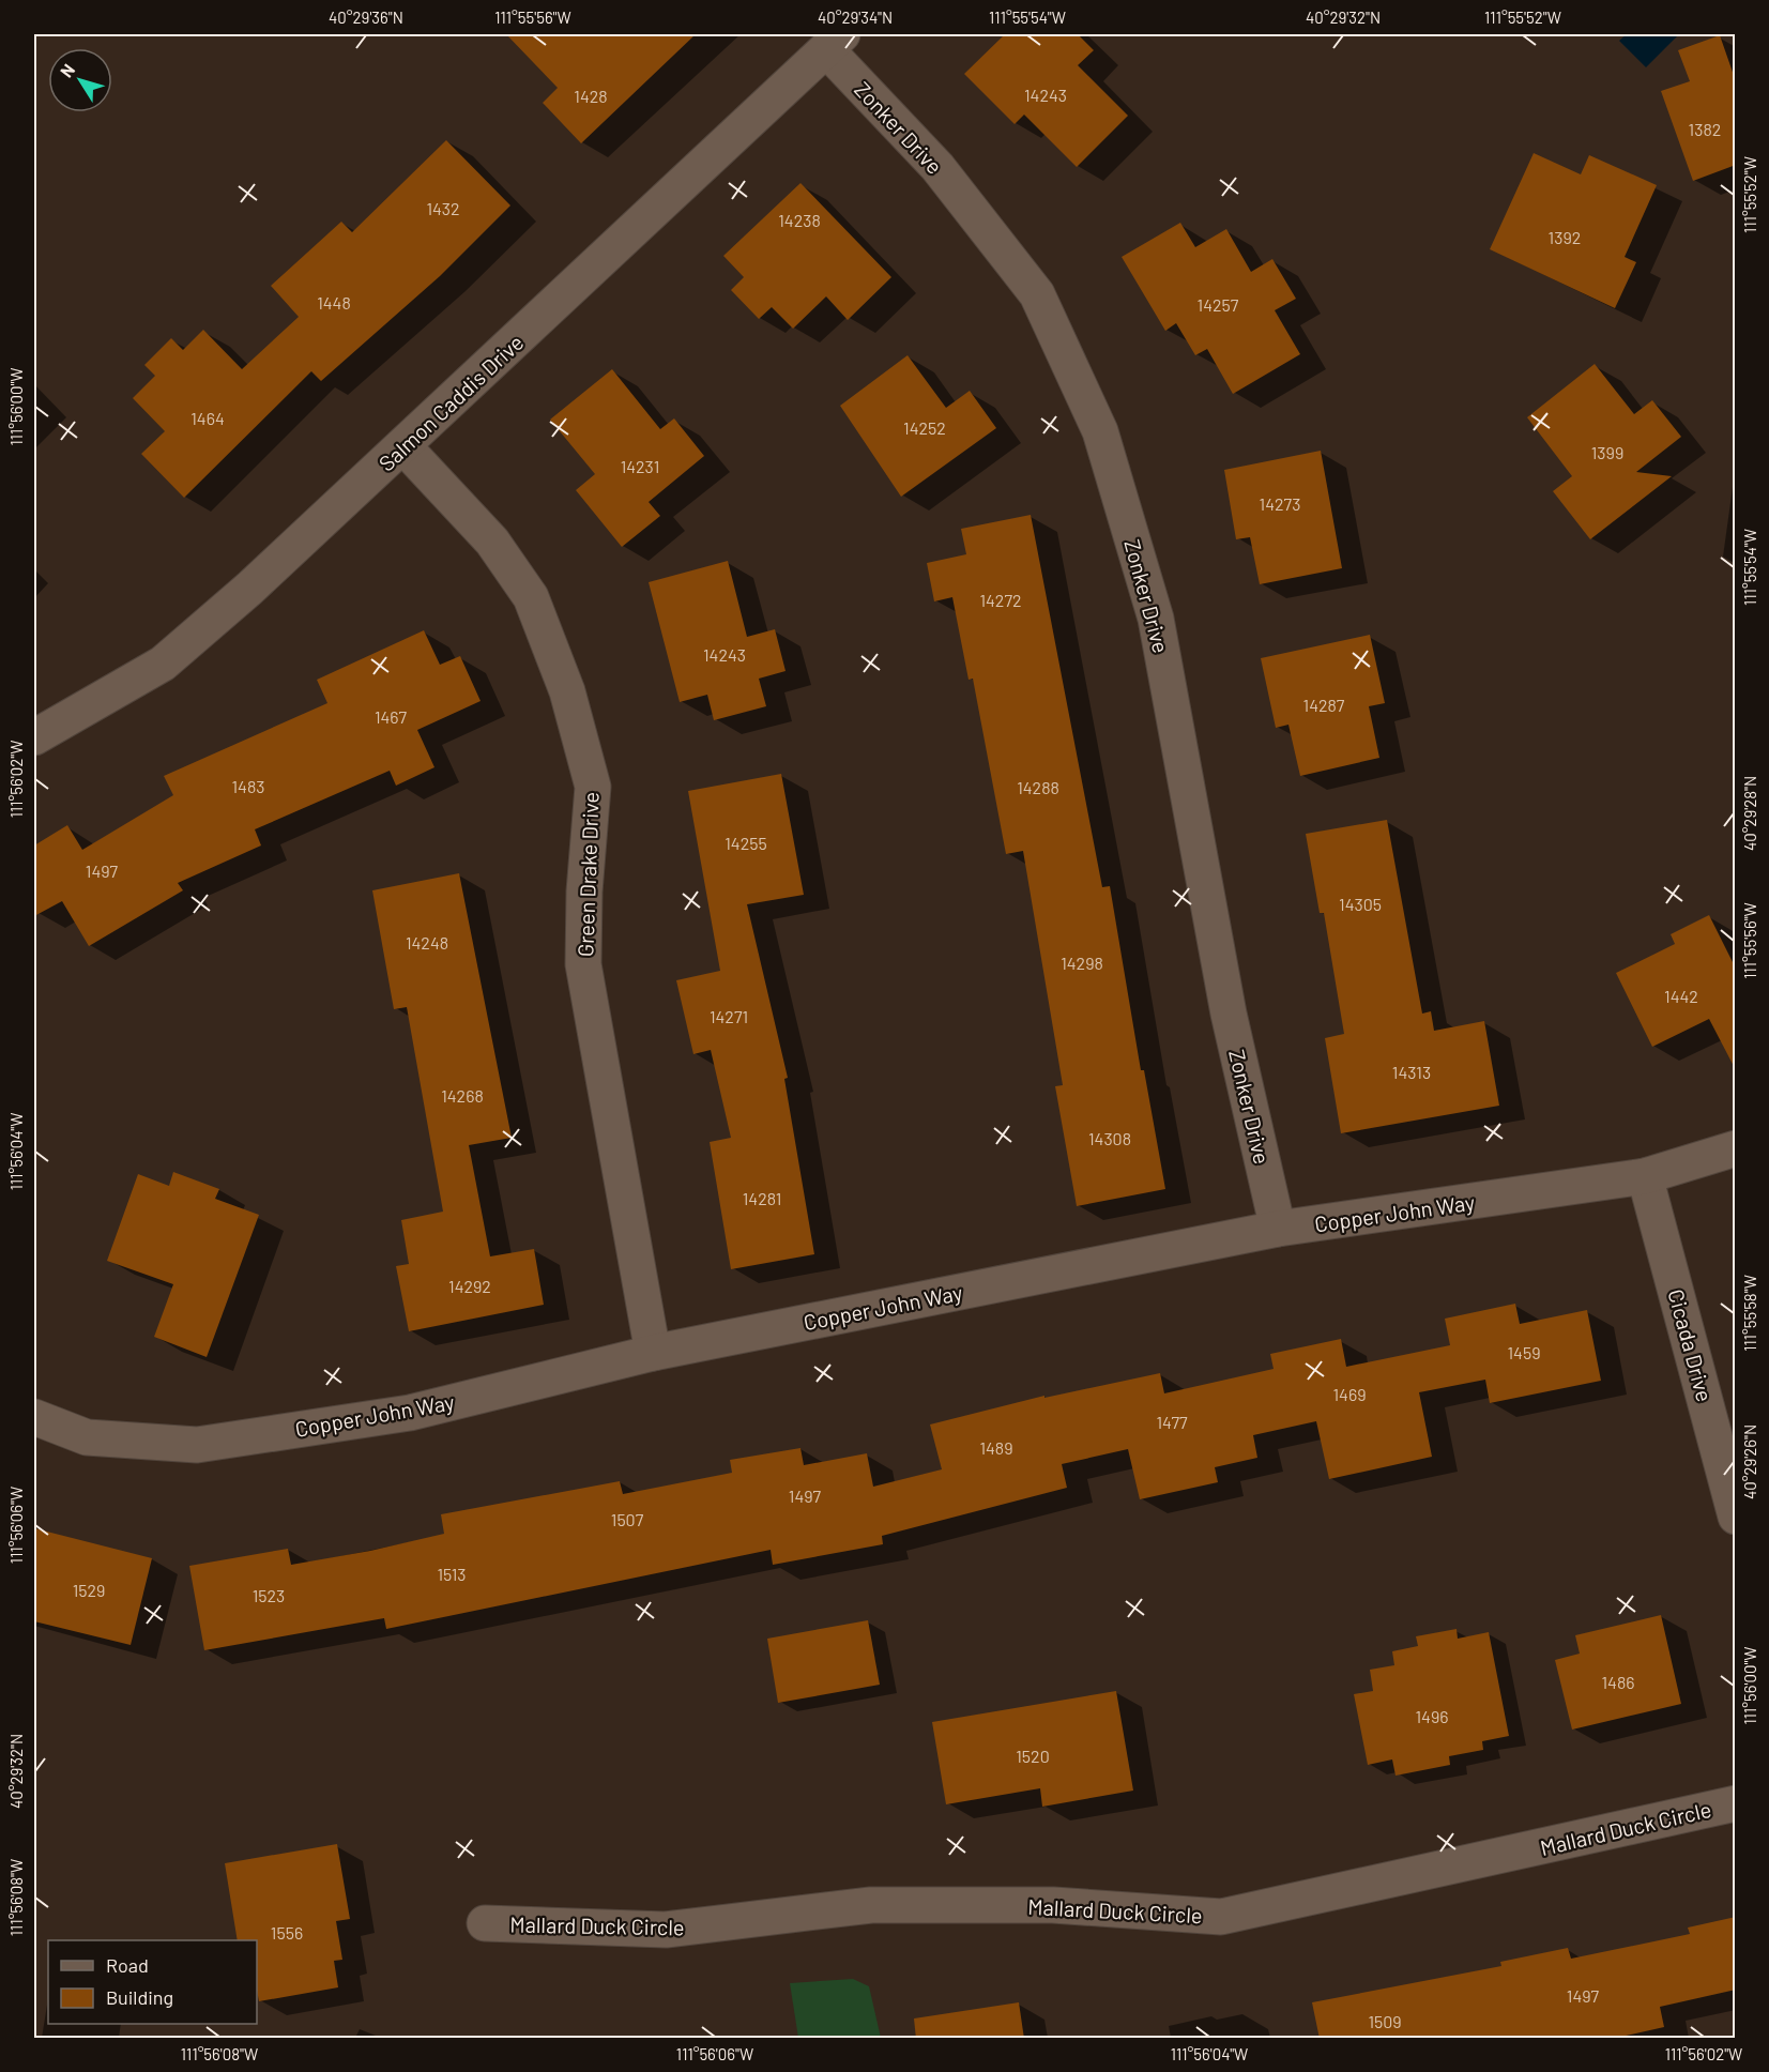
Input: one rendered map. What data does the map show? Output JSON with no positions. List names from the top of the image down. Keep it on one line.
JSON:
{"streets":{"street":["Zonker Drive","Salmon Caddis Drive","Green Drake Drive","Copper John Way","Cicada Drive","Mallard Duck Circle"]},"crossings":[["Zonker Drive","Salmon Caddis Drive"],["Zonker Drive","Copper John Way"],["Salmon Caddis Drive","Green Drake Drive"],["Green Drake Drive","Copper John Way"],["Copper John Way","Cicada Drive"]],"house_numbers":["14243","1428","1382","1432","14238","1392","1448","14257","1464","14252","1399","14231","14273","14272","14243","14287","1467","1483","14288","14255","1497","14305","14248","14298","1442","14271","14313","14268","14308","14281","14292","1459","1469","1477","1489","1497","1507","1513","1529","1523","1486","1496","1520","1556","1497","1509"],"legend":["Road","Building"],"north":"top left","coordinates":["40°29'36\"N","111°55'56\"W","40°29'34\"N","111°55'54\"W","40°29'32\"N","111°55'52\"W","111°56'00\"W","111°56'02\"W","40°29'28\"N","111°56'04\"W","111°55'58\"W","40°29'26\"N","111°56'06\"W","111°56'08\"W"]}
